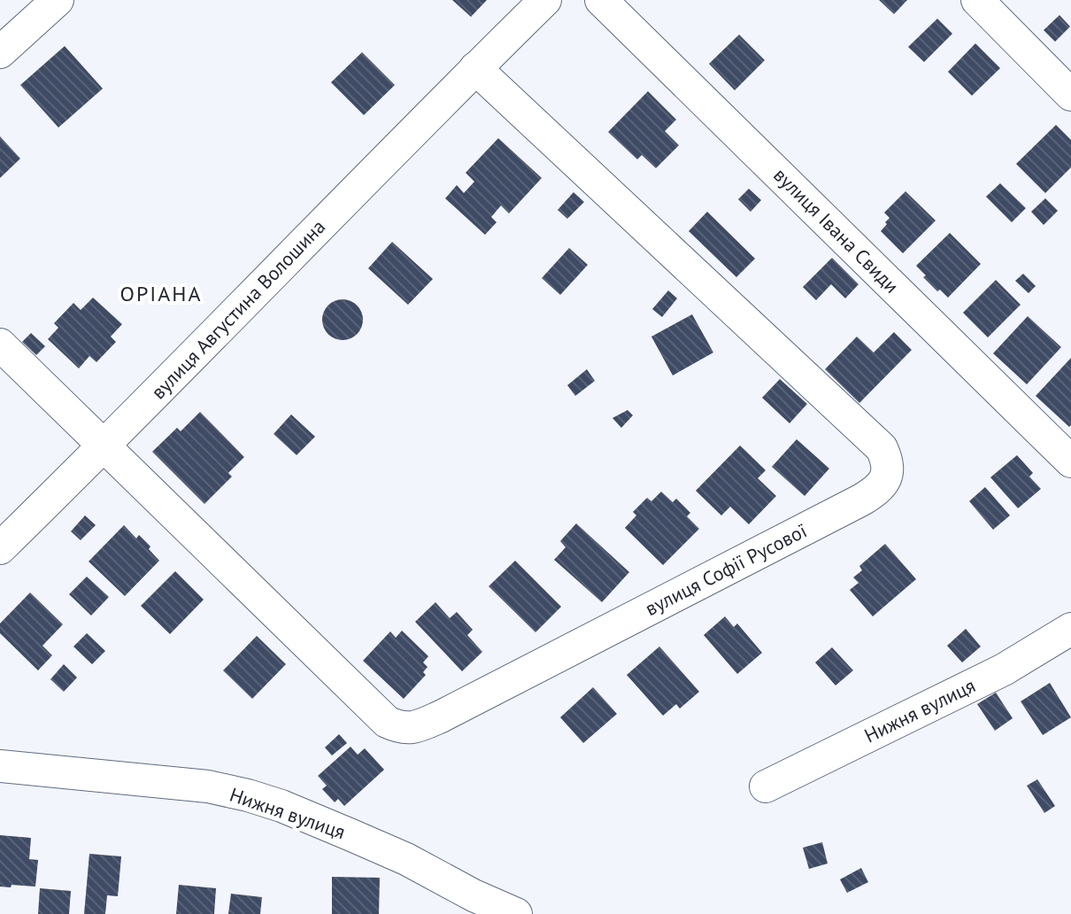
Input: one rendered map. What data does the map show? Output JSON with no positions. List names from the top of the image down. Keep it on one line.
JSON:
{"streets":{"street":["вулиця Івана Свиди","вулиця Августина Волошина","вулиця Софії Русової","Нижня вулиця"]},"crossings":[["вулиця Августина Волошина","вулиця Софії Русової"]],"districts":["ОРІАНА"]}
